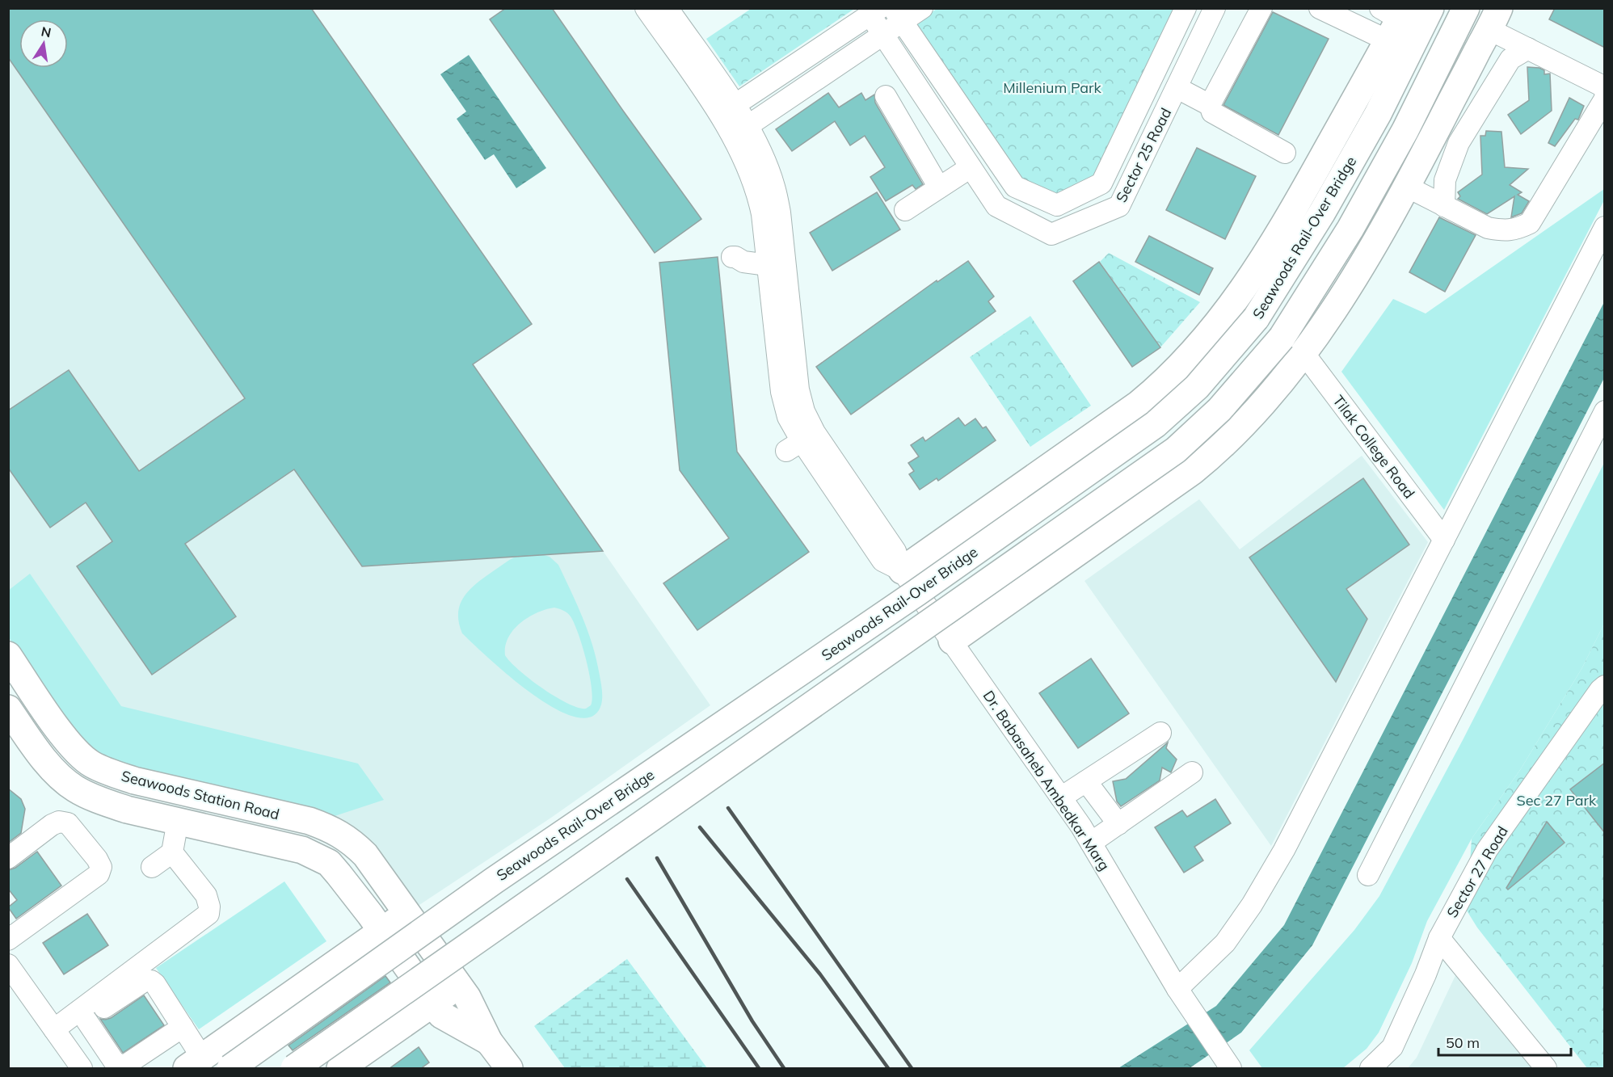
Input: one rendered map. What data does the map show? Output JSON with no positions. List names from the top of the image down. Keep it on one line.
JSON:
{"streets":{"main road":["Seawoods Rail-Over Bridge","Seawoods Station Road"],"street":["Sector 25 Road","Tilak College Road","Dr. Babasaheb Ambedkar Marg","Sector 27 Road"]},"crossings":[["Sector 25 Road","Dr. Babasaheb Ambedkar Marg"]],"parks":["Millenium Park","Sec 27 Park"],"scale_bar":"50 m","north":"top"}
